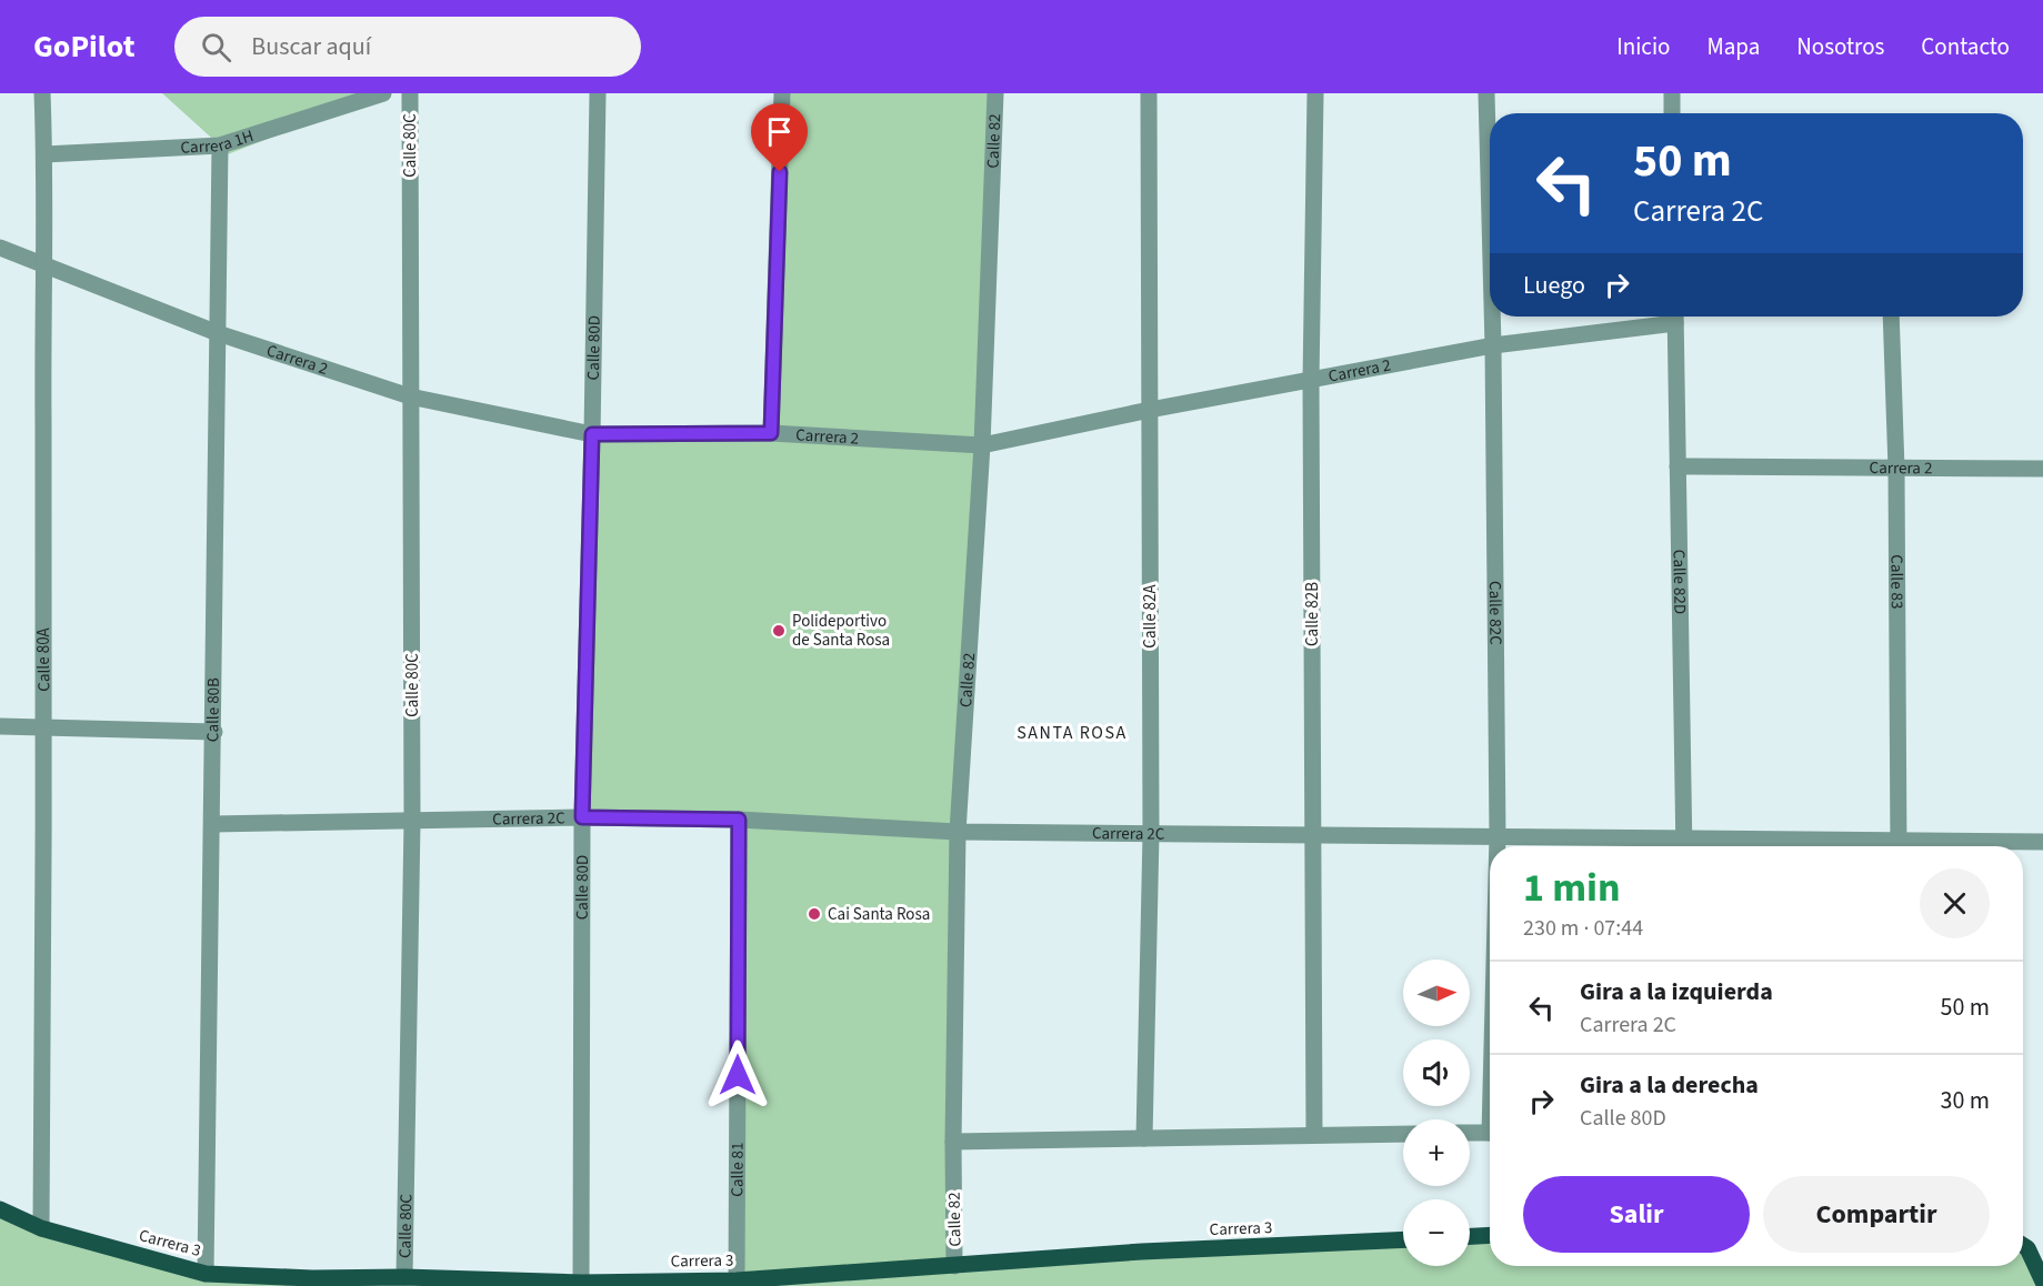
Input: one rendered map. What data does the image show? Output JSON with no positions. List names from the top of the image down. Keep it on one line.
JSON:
{"streets":{"main road":["Carrera 3"],"street":["Carrera 1H","Calle 82","Calle 80C","Calle 80D","Carrera 2","Calle 82D","Calle 83","Calle 82C","Calle 82B","Calle 82A","Calle 80A","Calle 80B","Carrera 2C","Calle 81"]},"crossings":[["Carrera 1H","Calle 80A"],["Carrera 1H","Calle 80B"],["Calle 82","Carrera 2"],["Calle 82","Carrera 2C"],["Calle 82","Carrera 3"],["Calle 80C","Carrera 2"],["Calle 80C","Carrera 2C"],["Calle 80C","Carrera 3"],["Calle 80D","Carrera 2"],["Calle 80D","Carrera 2C"],["Calle 80D","Carrera 3"],["Carrera 2","Calle 82D"],["Carrera 2","Calle 83"],["Carrera 2","Calle 82C"],["Carrera 2","Calle 82B"],["Carrera 2","Calle 82A"],["Carrera 2","Calle 80A"],["Carrera 2","Calle 80B"],["Calle 82D","Carrera 2C"],["Calle 82C","Carrera 2C"],["Calle 82B","Carrera 2C"],["Calle 82A","Carrera 2C"],["Calle 80A","Carrera 3"],["Calle 80B","Carrera 2C"],["Calle 80B","Carrera 3"],["Carrera 2C","Calle 81"],["Calle 81","Carrera 3"]],"districts":["SANTA ROSA"],"places":["Polideportivo de Santa Rosa","Cai Santa Rosa"],"north":"right","page":{"header":"GoPilot","search":"Buscar aquí","nav":["Inicio","Mapa","Nosotros","Contacto"],"turn":["50 m","Carrera 2C"],"then":"Luego","heading":["1 min","230 m · 07:44"],"map_buttons":["+","−"],"list":[{"name":"Gira a la izquierda","note":"Carrera 2C","value":"50 m"},{"name":"Gira a la derecha","note":"Calle 80D","value":"30 m"}],"buttons":["Salir","Compartir"]}}
